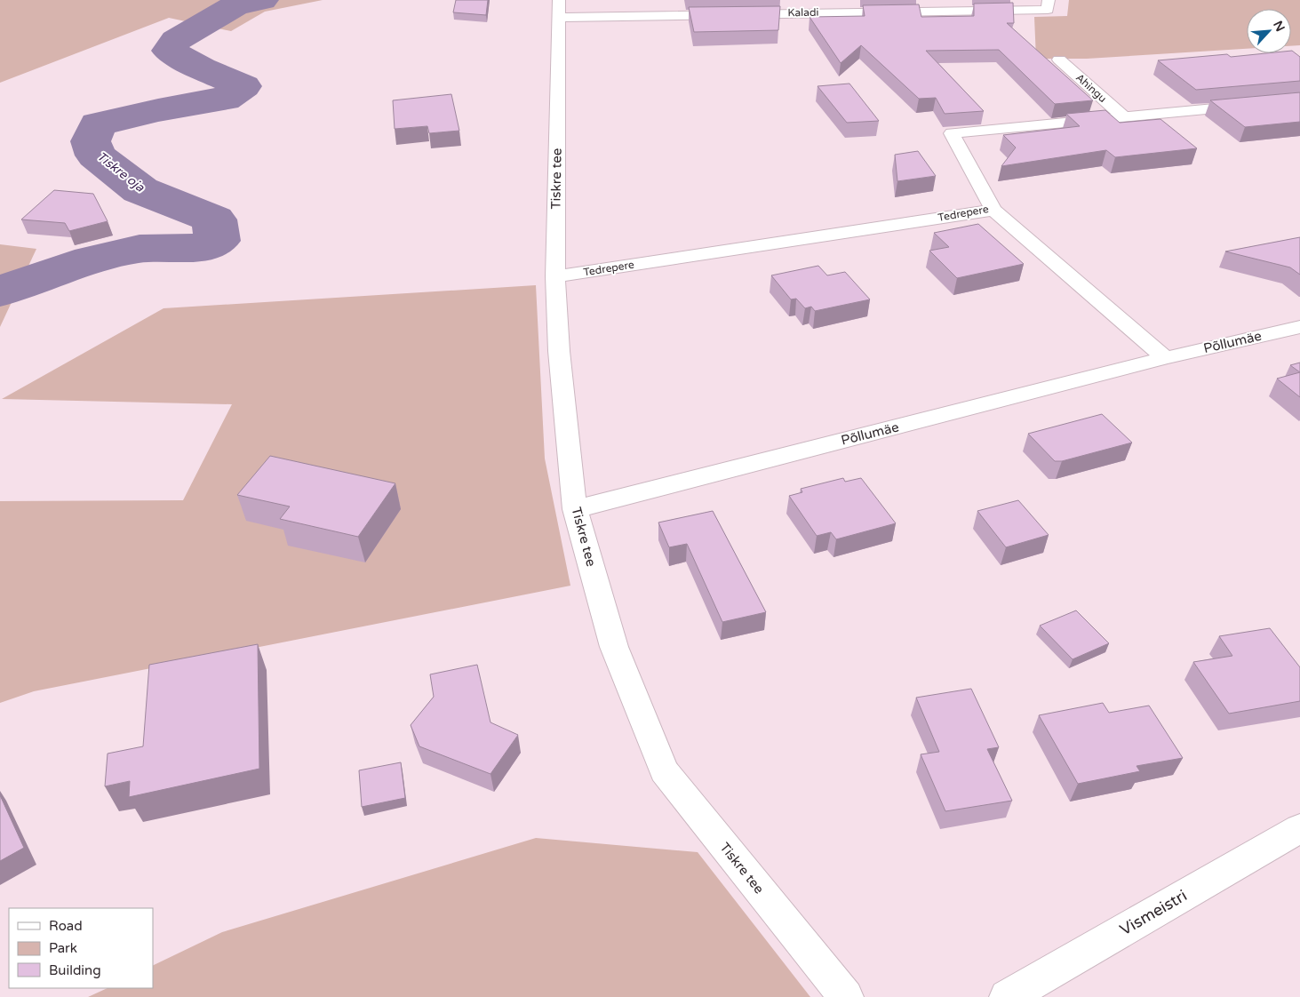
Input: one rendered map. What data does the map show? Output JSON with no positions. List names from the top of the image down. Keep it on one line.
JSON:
{"streets":{"street":["Kaladi","Ahingu","Tiskre tee","Tedrepere","Põllumäe","Vismeistri"]},"crossings":[["Kaladi","Tiskre tee"],["Ahingu","Tedrepere"],["Tiskre tee","Tedrepere"],["Tiskre tee","Põllumäe"]],"water":["Tiskre oja"],"legend":["Road","Park","Building"],"north":"top right"}
